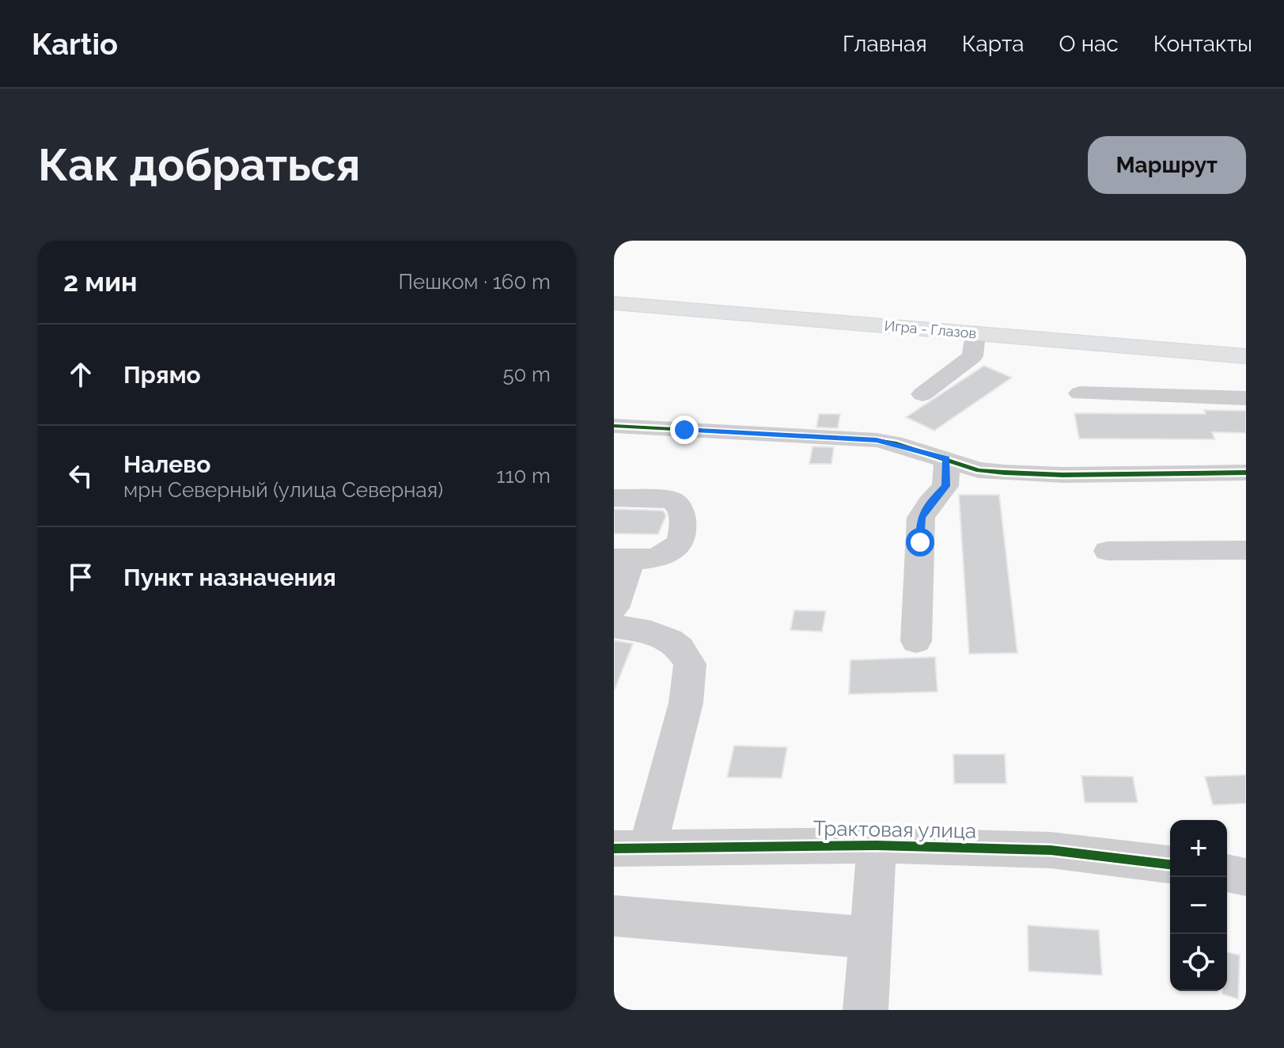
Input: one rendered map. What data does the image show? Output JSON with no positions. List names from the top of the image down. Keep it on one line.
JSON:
{"streets":{"main road":["Игра - Глазов"],"street":["Трактовая улица"]},"page":{"header":"Kartio","nav":["Главная","Карта","О нас","Контакты"],"buttons":"Маршрут","title":"Как добраться","heading":["2 мин","Пешком · 160 m"],"list":[["Прямо","50 m"],["Налево","мрн Северный (улица Северная)","110 m"],"Пункт назначения"],"map_buttons":["+","−"]}}
